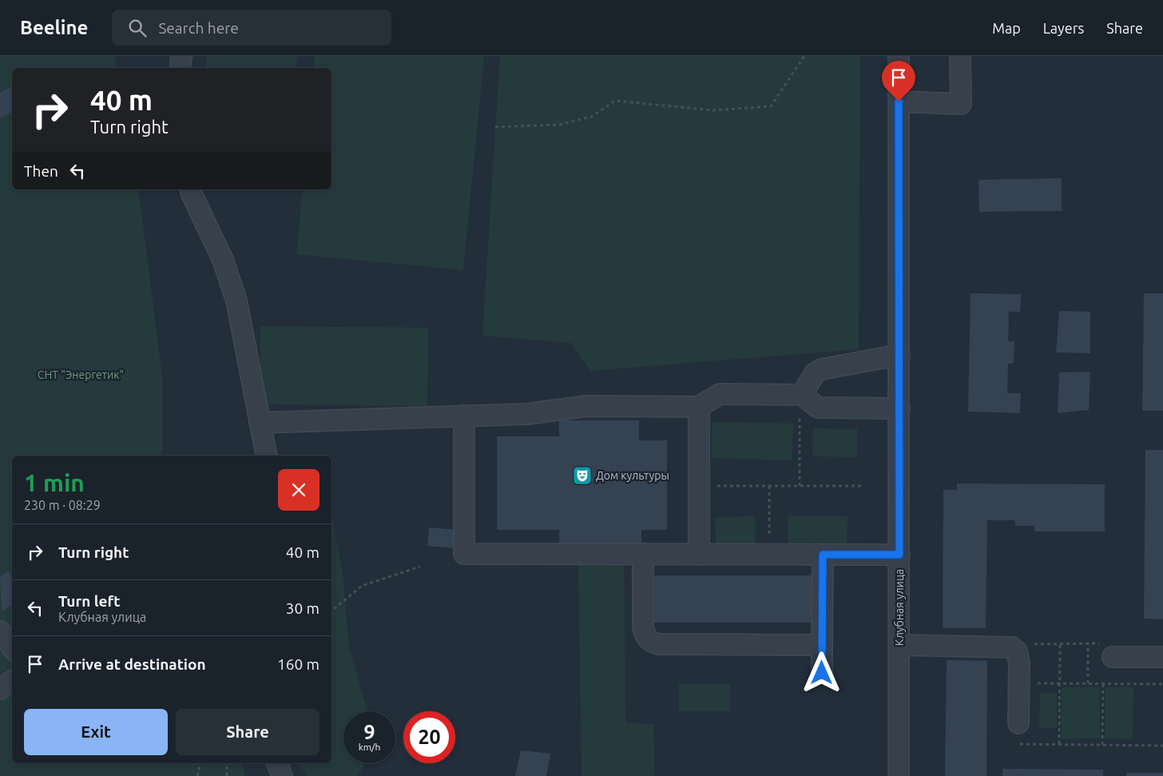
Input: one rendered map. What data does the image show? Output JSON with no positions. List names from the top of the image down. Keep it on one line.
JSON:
{"streets":{"street":["Клубная улица"]},"parks":["СНТ \"Энергетик\""],"places":{"theatre":["Дом культуры"]},"page":{"header":"Beeline","search":"Search here","nav":["Map","Layers","Share"],"turn":["40 m","Turn right"],"then":"Then","heading":["1 min","230 m · 08:29"],"list":[{"name":"Turn right","value":"40 m"},{"name":"Turn left","note":"Клубная улица","value":"30 m"},{"name":"Arrive at destination","value":"160 m"}],"buttons":["Exit","Share"],"speed":"9 km/h","limit":"20"}}
